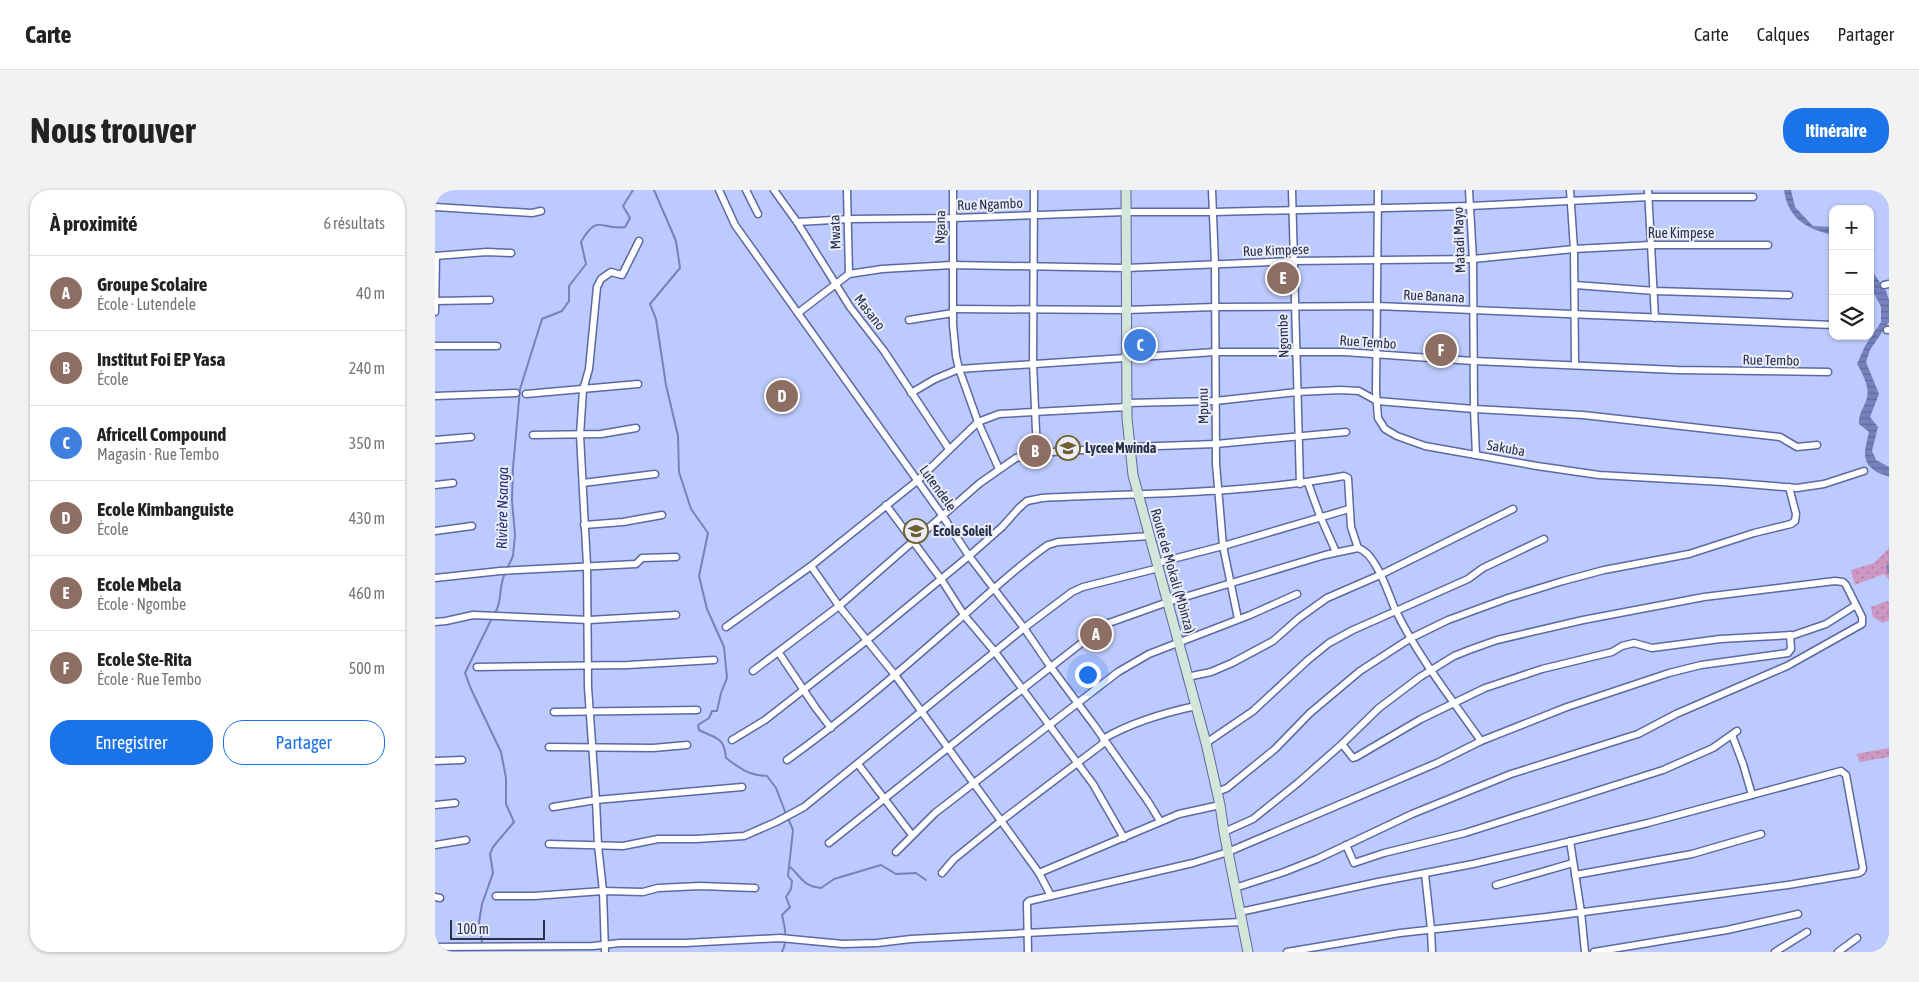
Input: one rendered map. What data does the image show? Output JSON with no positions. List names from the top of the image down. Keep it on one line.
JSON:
{"streets":{"street":["Rue Ngambo","Ngana","Mwata","Rue Kimpese","Matadi Mayo","Rue Banana","Masano","Ngombe","Rue Tembo","Mpunu","Sakuba","Lutendele","Route de Mokali (Mbinza)"]},"crossings":[["Rue Ngambo","Ngana"],["Rue Ngambo","Mwata"],["Rue Ngambo","Matadi Mayo"],["Rue Ngambo","Masano"],["Rue Ngambo","Ngombe"],["Rue Ngambo","Mpunu"],["Rue Ngambo","Sakuba"],["Rue Ngambo","Route de Mokali (Mbinza)"],["Ngana","Rue Kimpese"],["Ngana","Rue Banana"],["Ngana","Rue Tembo"],["Mwata","Rue Kimpese"],["Rue Kimpese","Matadi Mayo"],["Rue Kimpese","Masano"],["Rue Kimpese","Ngombe"],["Rue Kimpese","Mpunu"],["Rue Kimpese","Sakuba"],["Rue Kimpese","Lutendele"],["Rue Kimpese","Route de Mokali (Mbinza)"],["Matadi Mayo","Rue Banana"],["Matadi Mayo","Rue Tembo"],["Matadi Mayo","Sakuba"],["Rue Banana","Ngombe"],["Rue Banana","Mpunu"],["Rue Banana","Sakuba"],["Rue Banana","Route de Mokali (Mbinza)"],["Masano","Rue Tembo"],["Ngombe","Rue Tembo"],["Rue Tembo","Mpunu"],["Rue Tembo","Sakuba"],["Rue Tembo","Route de Mokali (Mbinza)"]],"water":["Rivière Nsanga"],"places":{"school or university":["Lycee Mwinda","Ecole Soleil"]},"scale_bar":"100 m","page":{"header":"Carte","nav":["Carte","Calques","Partager"],"buttons":["Itinéraire",["Enregistrer","Partager"]],"title":"Nous trouver","heading":["À proximité","6 résultats"],"map_buttons":["+","−"],"list":[{"mark":"A","name":"Groupe Scolaire","note":"École · Lutendele","value":"40 m"},{"mark":"B","name":"Institut Foi EP Yasa","note":"École","value":"240 m"},{"mark":"C","name":"Africell Compound","note":"Magasin · Rue Tembo","value":"350 m"},{"mark":"D","name":"Ecole Kimbanguiste","note":"École","value":"430 m"},{"mark":"E","name":"Ecole Mbela","note":"École · Ngombe","value":"460 m"},{"mark":"F","name":"Ecole Ste-Rita","note":"École · Rue Tembo","value":"500 m"}],"pins":["E","C","F","D","B","A"],"scale":"100 m"}}
